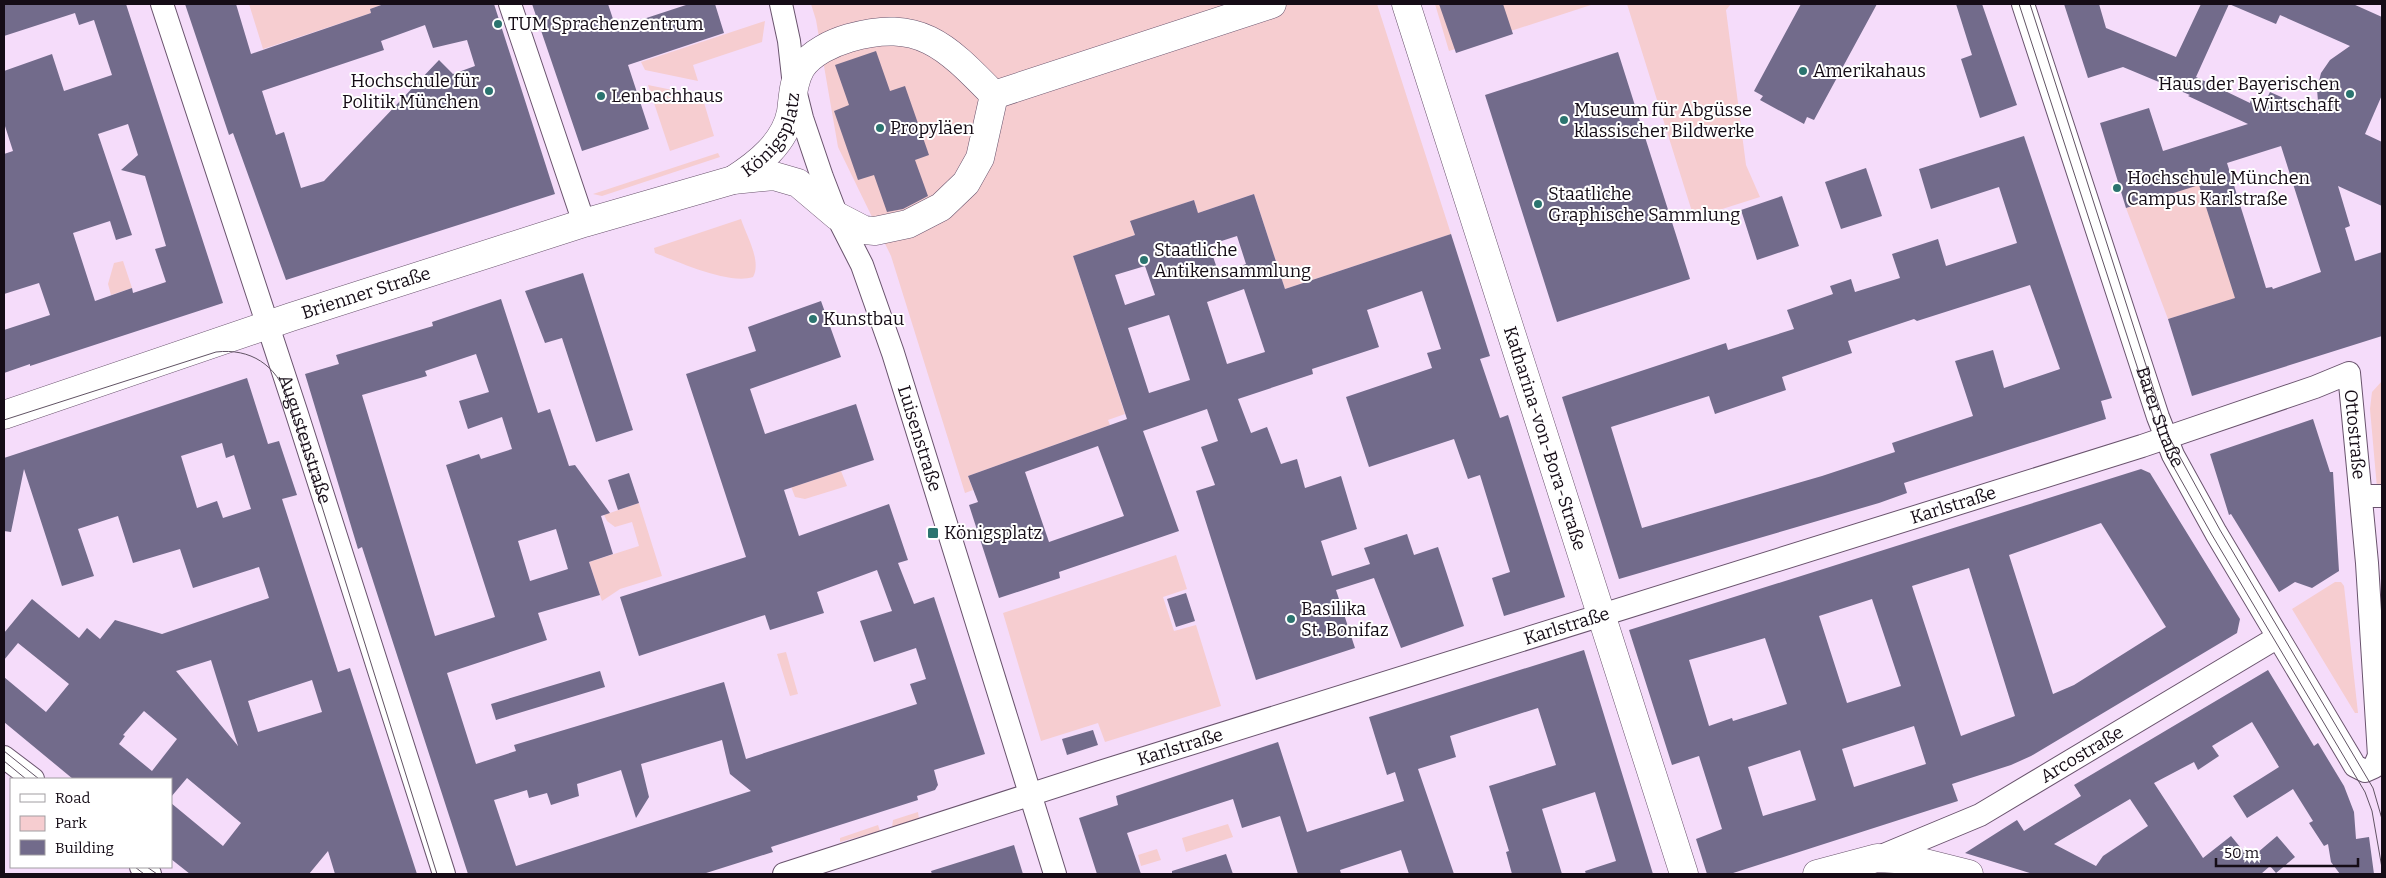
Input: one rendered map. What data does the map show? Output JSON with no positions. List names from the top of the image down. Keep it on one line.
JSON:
{"streets":{"main road":["Königsplatz","Brienner Straße","Katharina-von-Bora-Straße"],"street":["Barer Straße","Ottostraße","Augustenstraße","Luisenstraße","Karlstraße","Arcostraße"]},"crossings":[["Königsplatz","Brienner Straße"],["Königsplatz","Luisenstraße"],["Brienner Straße","Augustenstraße"],["Barer Straße","Ottostraße"],["Barer Straße","Karlstraße"],["Barer Straße","Arcostraße"],["Ottostraße","Karlstraße"],["Luisenstraße","Karlstraße"],["Katharina-von-Bora-Straße","Karlstraße"]],"places":{"other":["TUM Sprachenzentrum","Amerikahaus","Hochschule für Politik München","Haus der Bayerischen Wirtschaft","Lenbachhaus","Museum für Abgüsse klassischer Bildwerke","Propyläen","Hochschule München Campus Karlstraße","Staatliche Graphische Sammlung","Staatliche Antikensammlung","Kunstbau","Basilika St. Bonifaz"],"transit":["Königsplatz"]},"legend":["Road","Park","Building"],"scale_bar":"50 m"}
